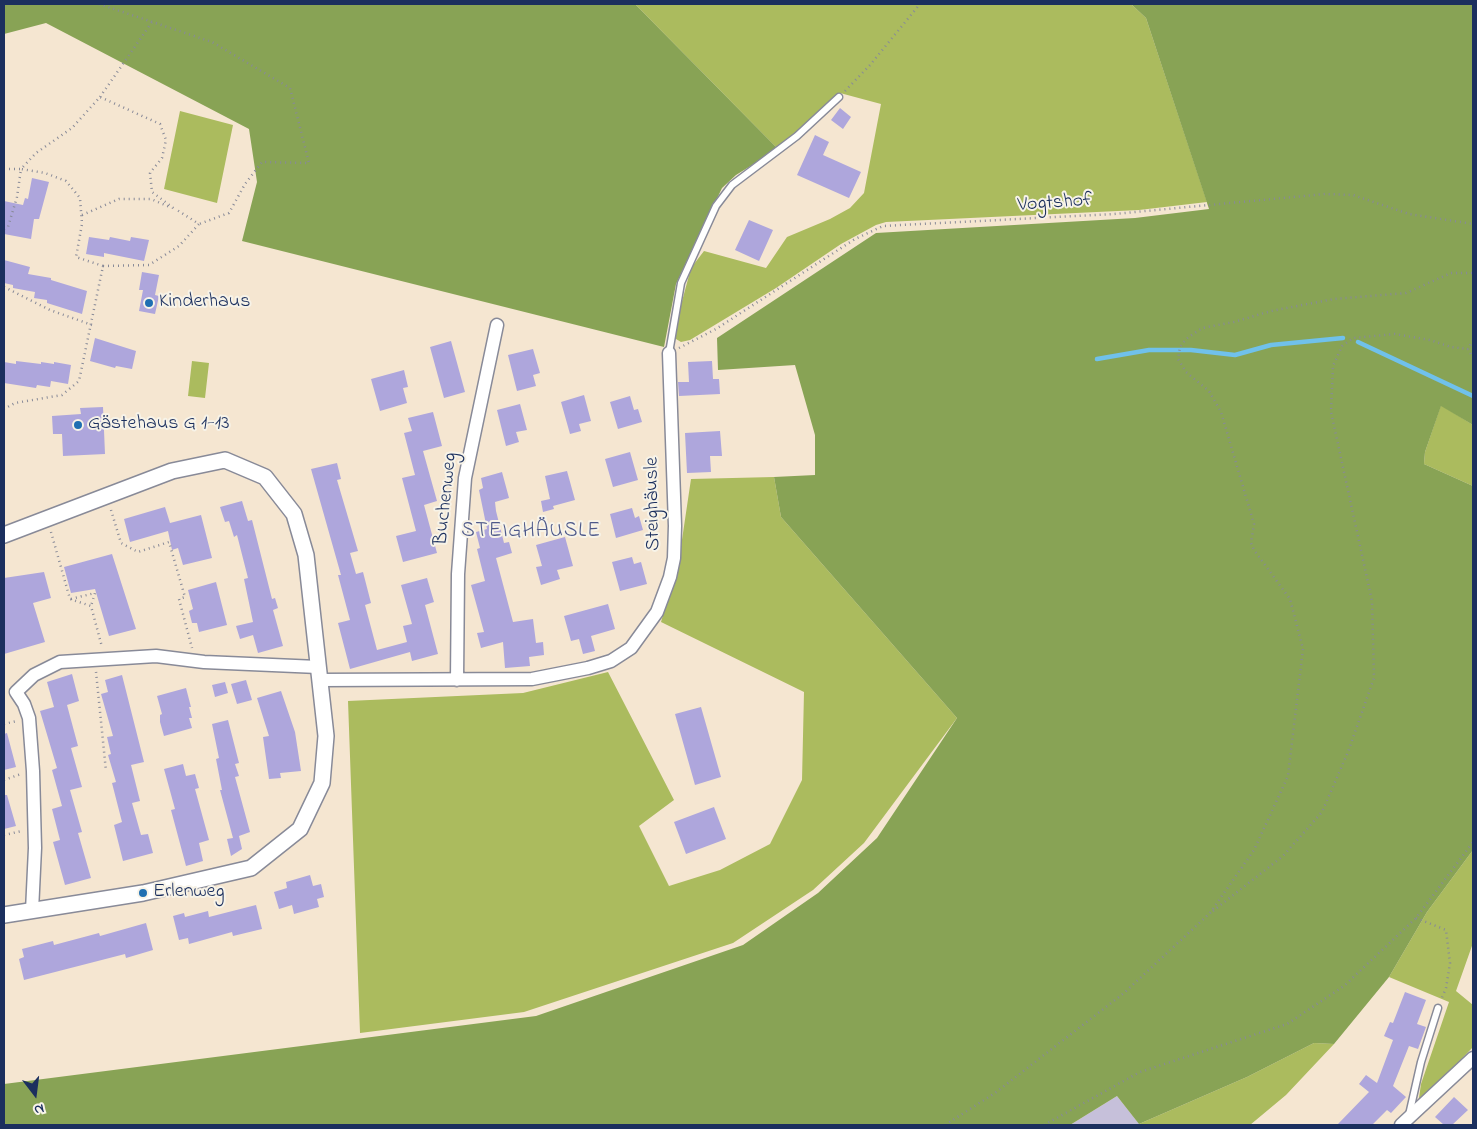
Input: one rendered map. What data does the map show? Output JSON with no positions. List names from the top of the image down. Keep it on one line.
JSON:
{"streets":{"street":["Buchenweg","Steighäusle"],"path":["Vogtshof"]},"crossings":[["Vogtshof","Steighäusle"],["Buchenweg","Steighäusle"]],"districts":["STEIGHÄUSLE"],"places":["Kinderhaus","Gästehaus G 1-13","Erlenweg"],"north":"bottom"}
